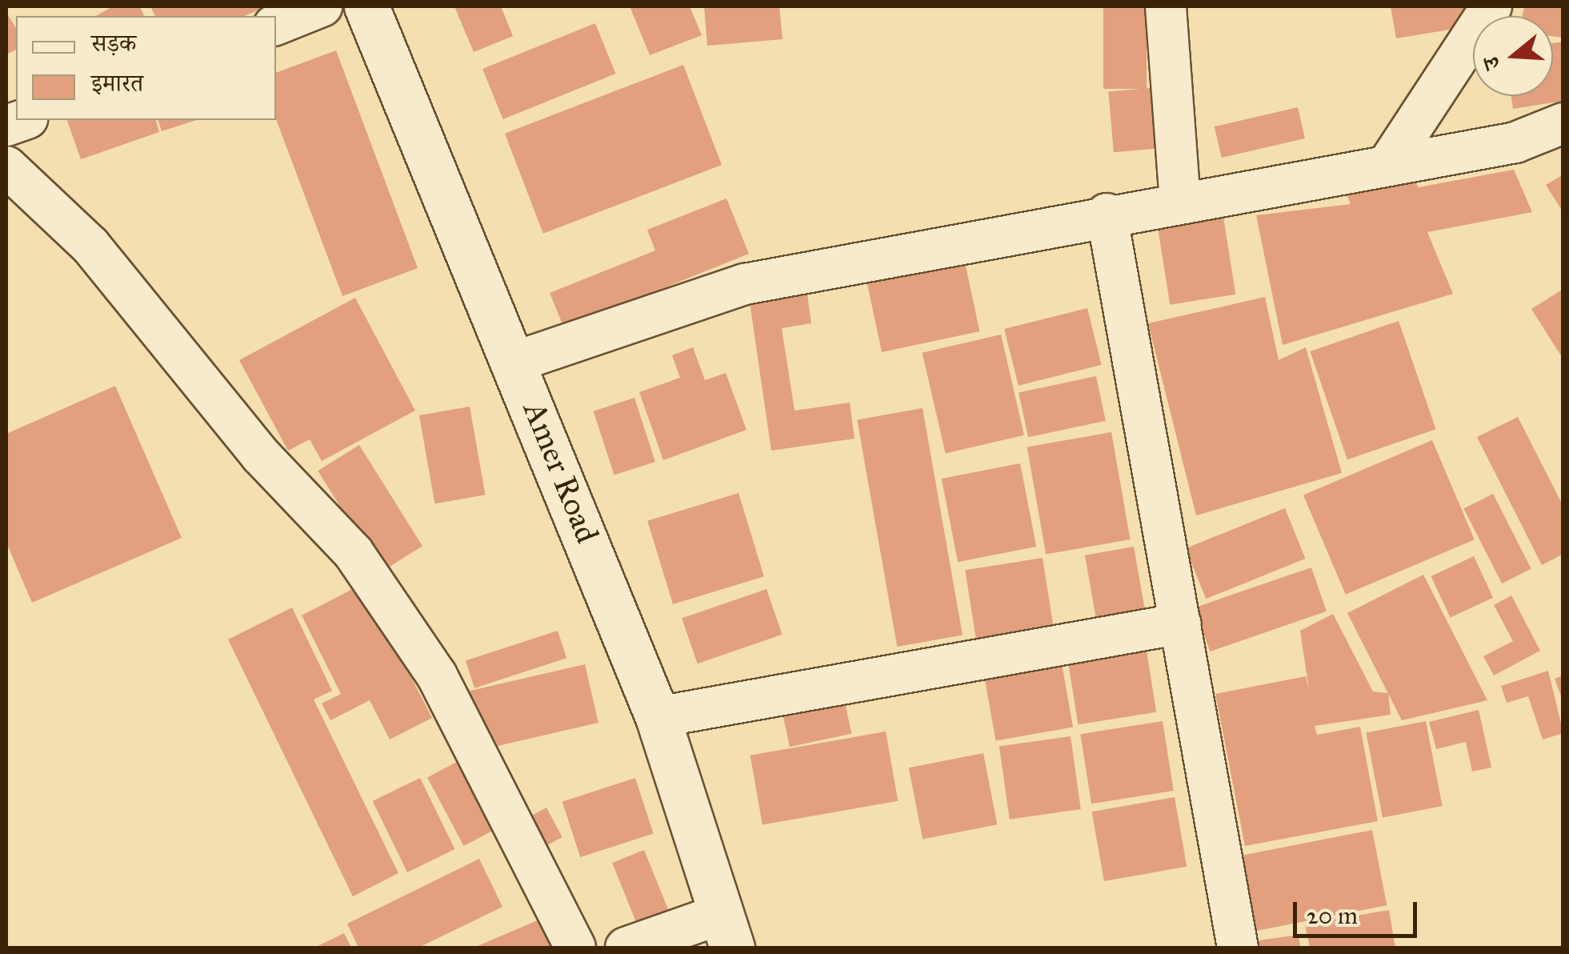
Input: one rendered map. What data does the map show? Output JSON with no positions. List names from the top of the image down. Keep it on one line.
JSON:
{"streets":{"main road":["Amer Road"]},"legend":["सड़क","इमारत"],"scale_bar":"20 m","north":"left"}
